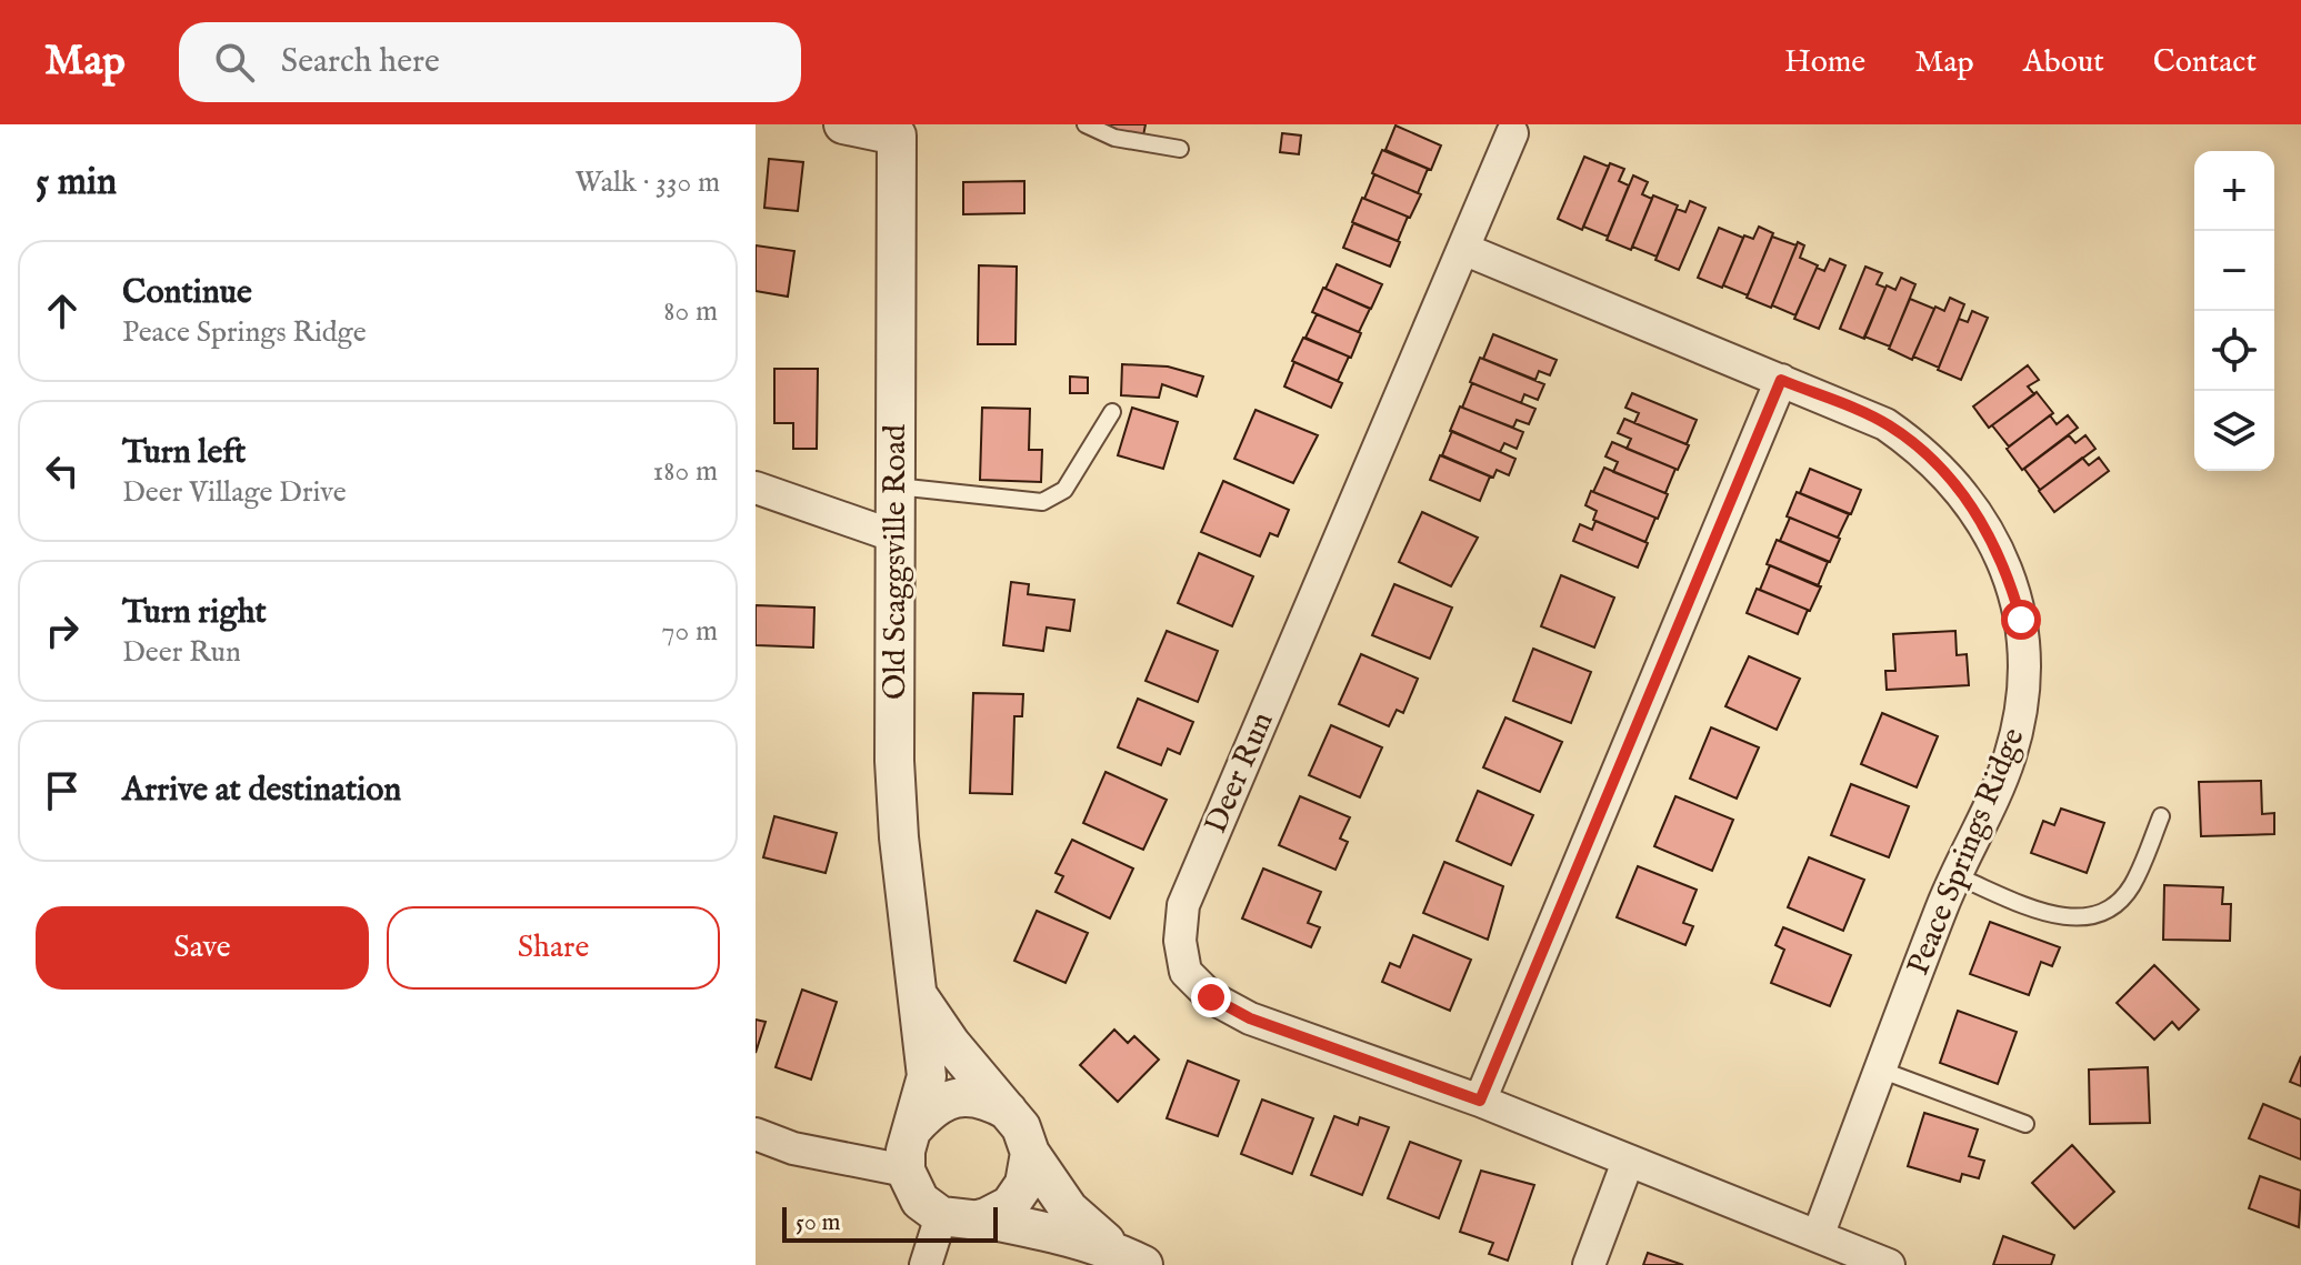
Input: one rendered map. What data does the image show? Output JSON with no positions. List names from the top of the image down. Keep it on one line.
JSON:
{"streets":{"street":["Old Scaggsville Road","Deer Run","Peace Springs Ridge"]},"crossings":[["Deer Run","Peace Springs Ridge"]],"scale_bar":"50 m","page":{"header":"Map","search":"Search here","nav":["Home","Map","About","Contact"],"heading":["5 min","Walk · 330 m"],"map_buttons":["+","−"],"list":[["Continue","Peace Springs Ridge","80 m"],["Turn left","Deer Village Drive","180 m"],["Turn right","Deer Run","70 m"],"Arrive at destination"],"buttons":["Save","Share"],"scale":"50 m"}}
